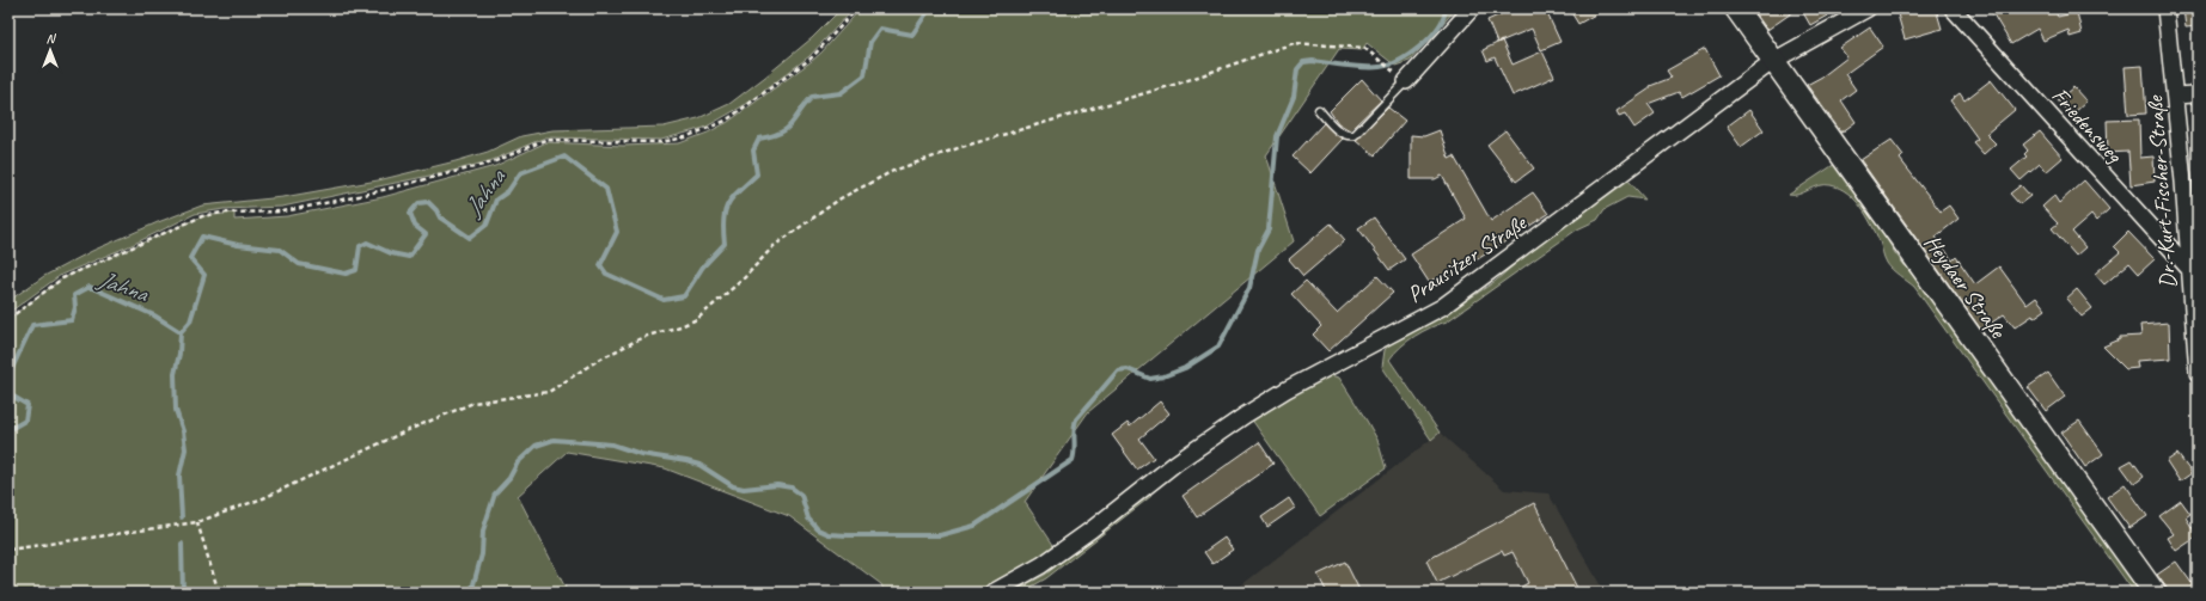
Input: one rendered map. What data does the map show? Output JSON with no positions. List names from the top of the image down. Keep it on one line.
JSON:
{"streets":{"main road":["Heydaer Straße"],"street":["Friedensweg","Dr.-Kurt-Fischer-Straße","Prausitzer Straße"]},"crossings":[["Friedensweg","Dr.-Kurt-Fischer-Straße"],["Prausitzer Straße","Heydaer Straße"]],"water":["Jahna"],"north":"top"}
